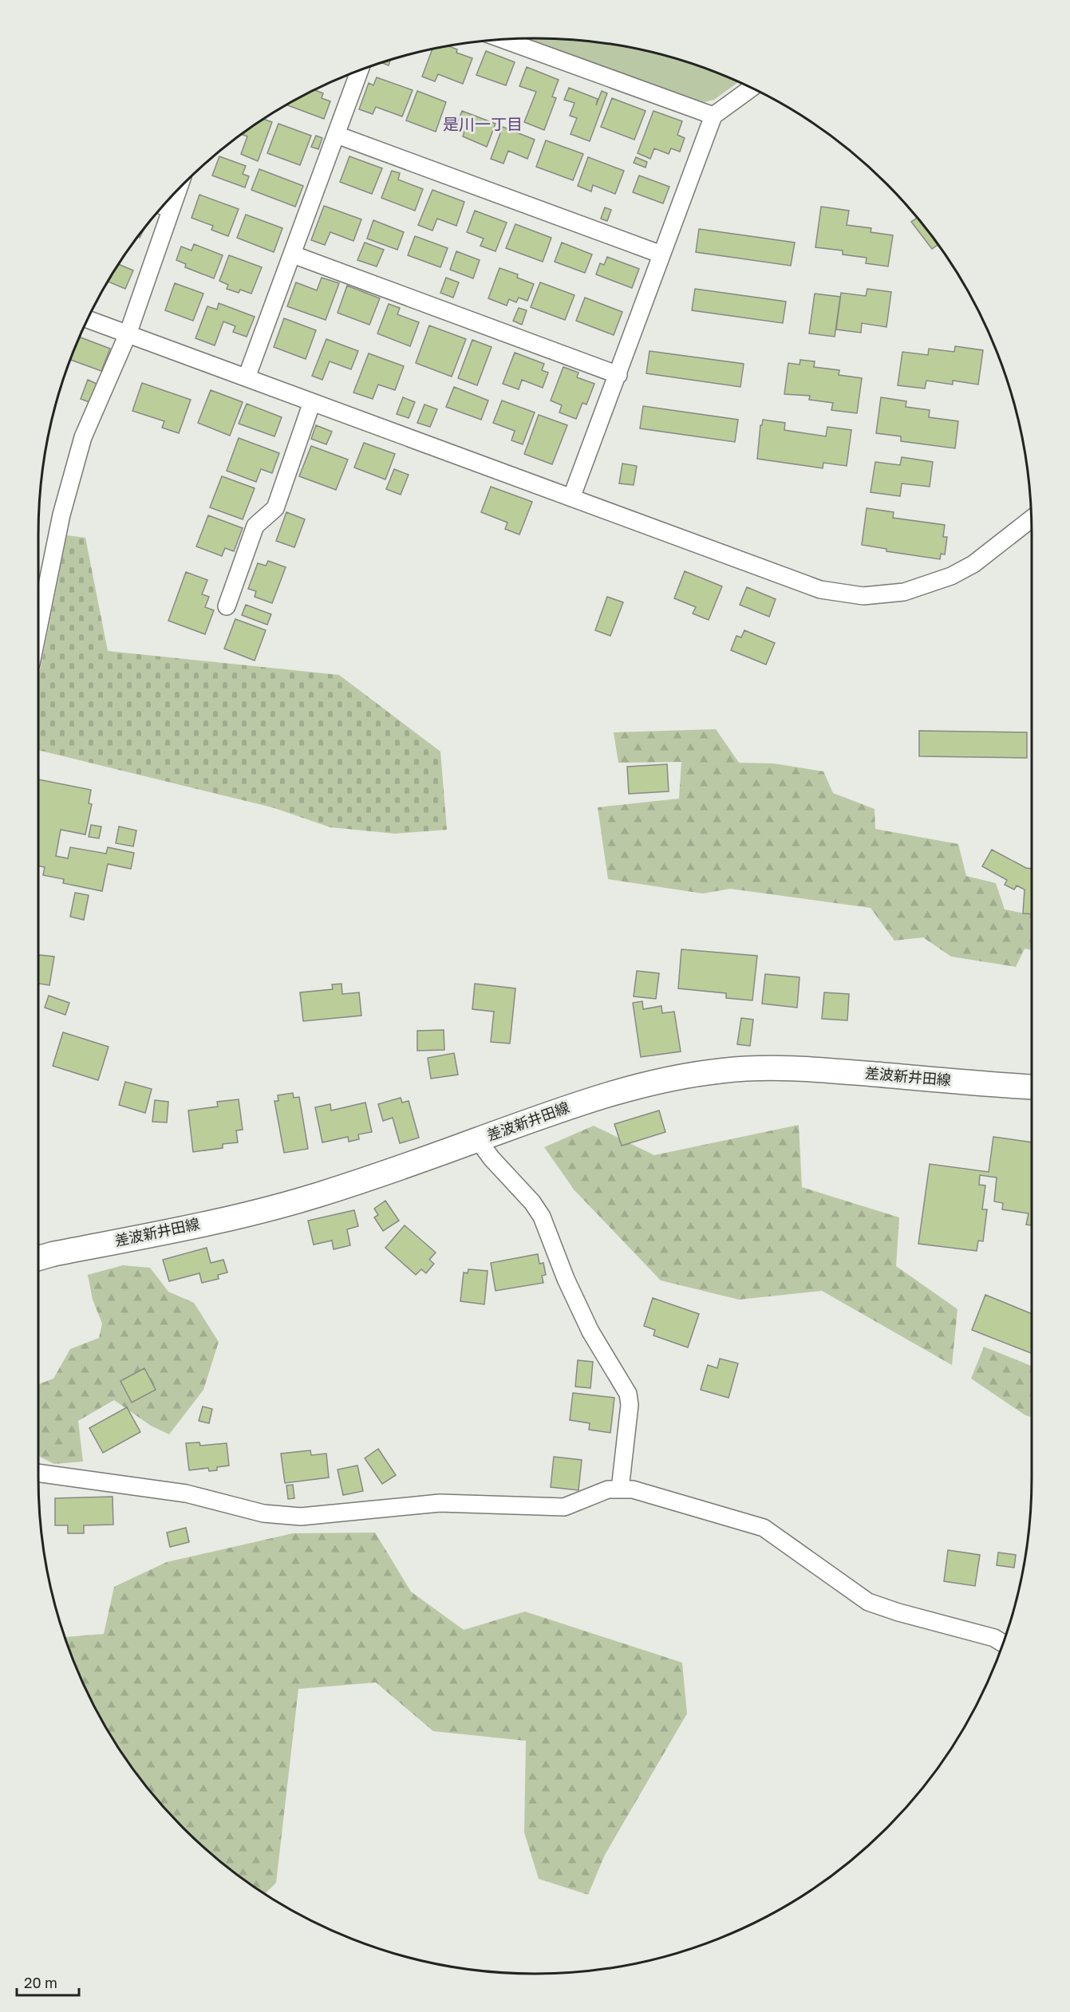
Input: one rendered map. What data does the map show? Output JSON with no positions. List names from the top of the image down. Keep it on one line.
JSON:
{"streets":{"main road":["差波新井田線"]},"districts":["是川一丁目"],"scale_bar":"20 m"}
